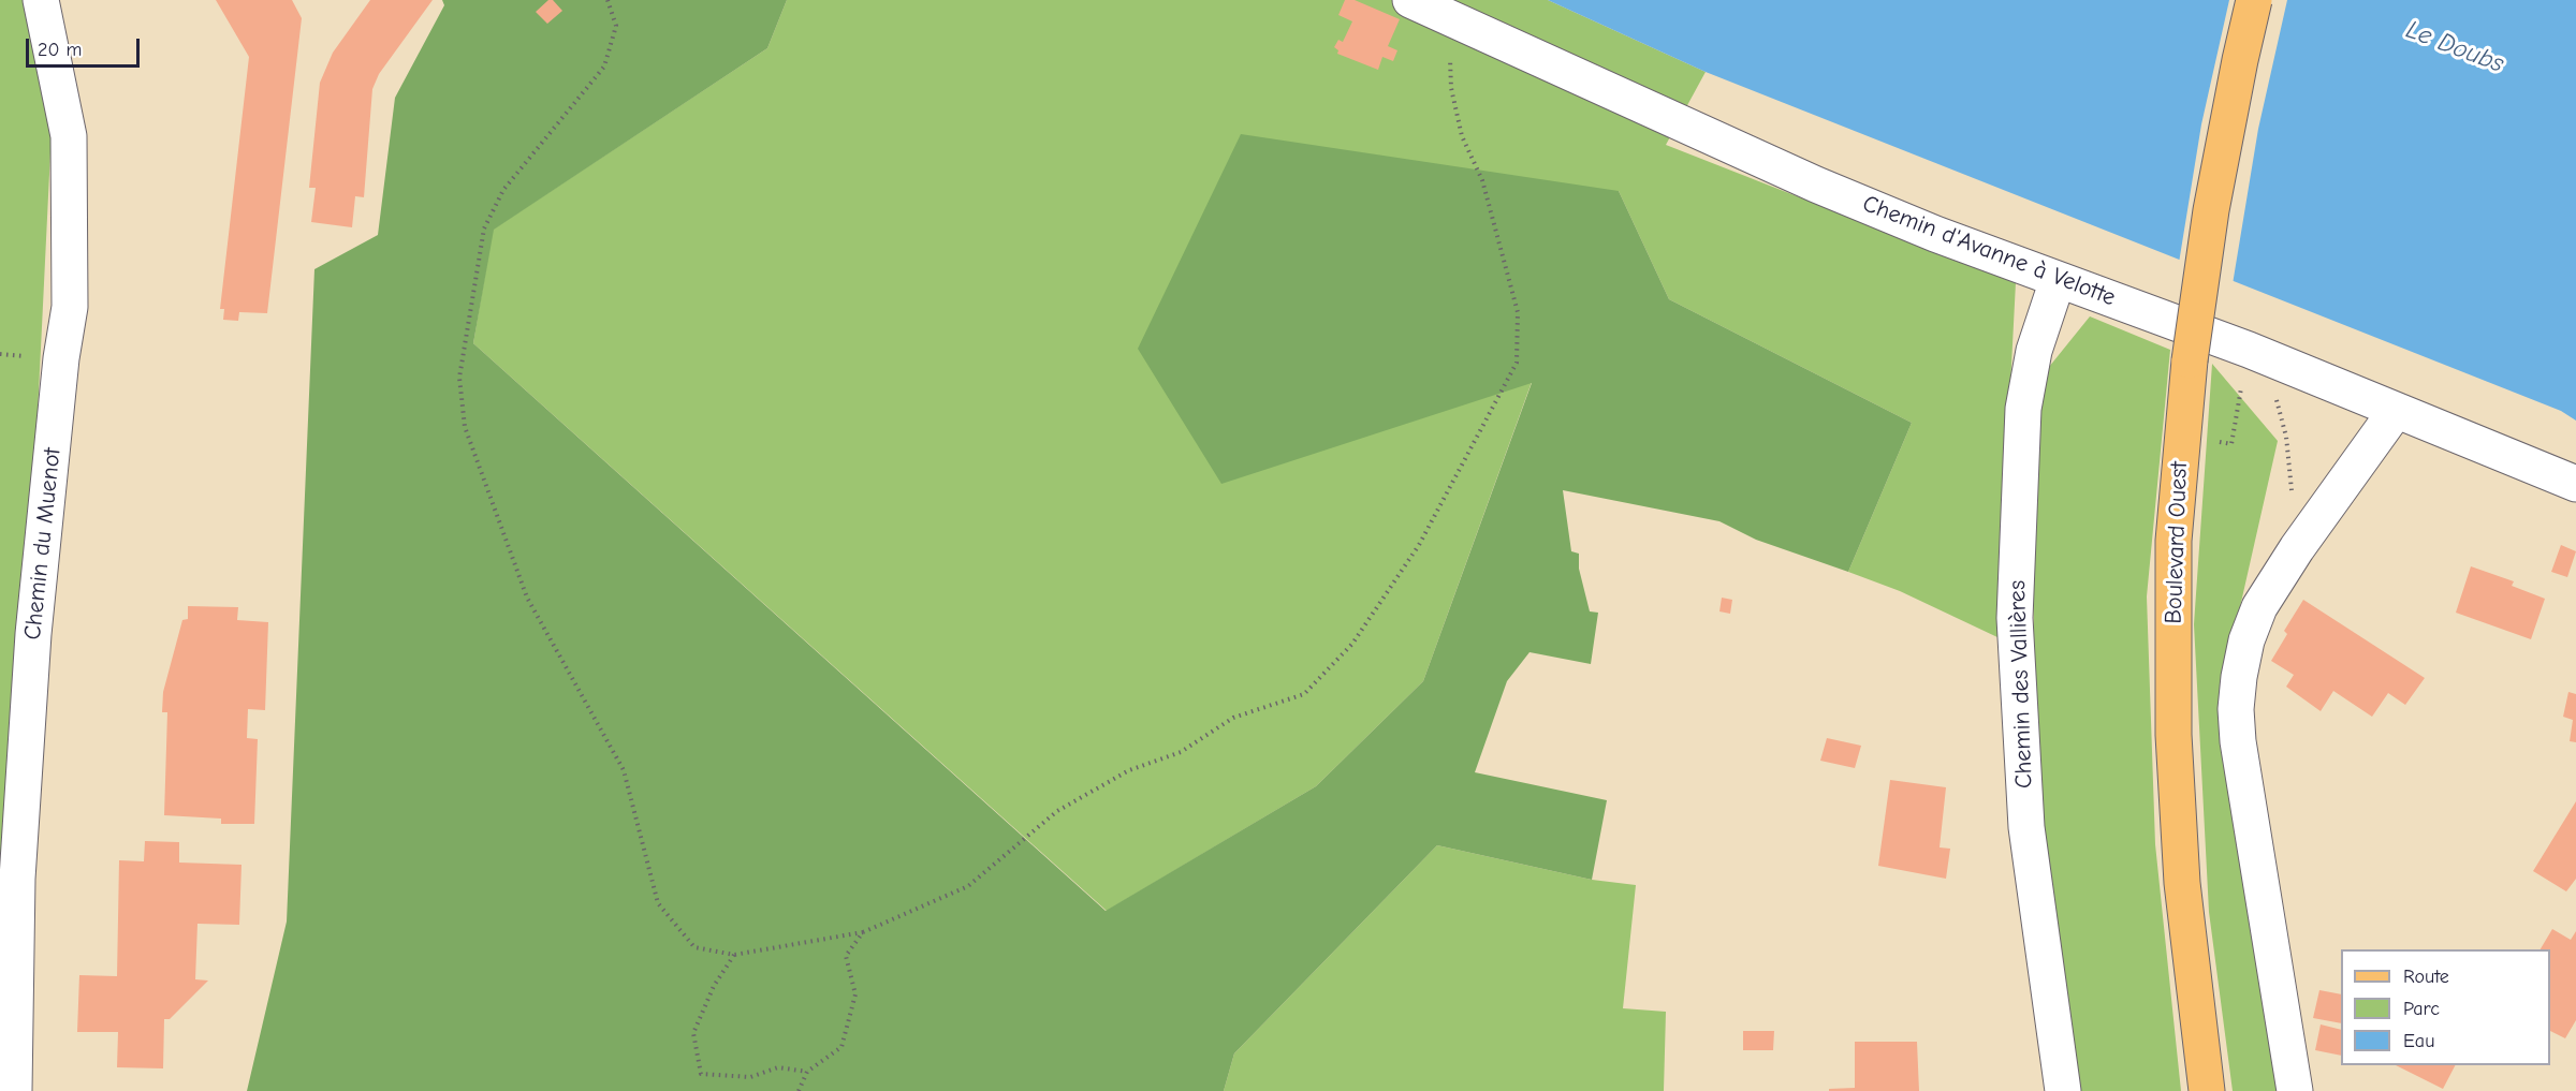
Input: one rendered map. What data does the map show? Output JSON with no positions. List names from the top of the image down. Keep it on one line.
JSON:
{"streets":{"main road":["Boulevard Ouest"],"street":["Chemin d'Avanne à Velotte","Chemin du Muenot","Chemin des Vallières"]},"crossings":[["Chemin d'Avanne à Velotte","Chemin des Vallières"]],"water":["Le Doubs"],"legend":["Route","Parc","Eau"],"scale_bar":"20 m"}
